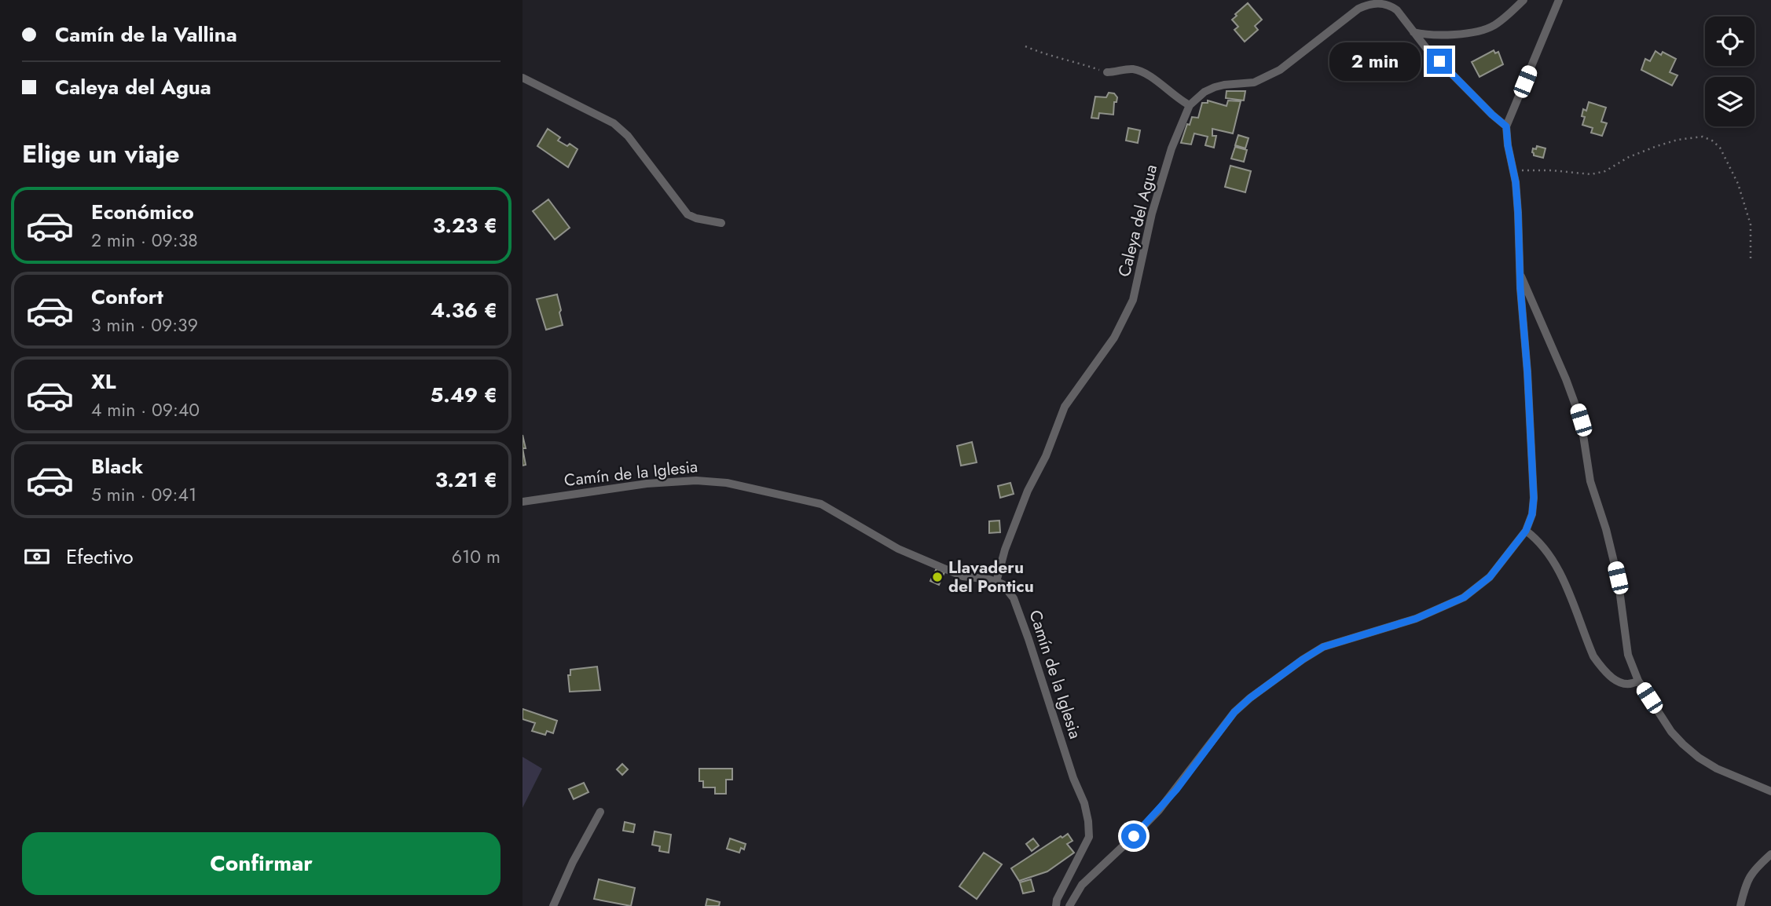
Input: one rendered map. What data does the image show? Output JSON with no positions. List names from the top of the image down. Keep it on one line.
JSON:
{"streets":{"street":["Caleya del Agua","Camín de la Iglesia"]},"crossings":[["Caleya del Agua","Camín de la Iglesia"]],"places":["Llavaderu del Ponticu"],"page":{"banner":["Camín de la Vallina","Caleya del Agua"],"bubble":"2 min","heading":"Elige un viaje","list":[{"name":"Económico","note":"2 min · 09:38","value":"3.23 €"},{"name":"Confort","note":"3 min · 09:39","value":"4.36 €"},{"name":"XL","note":"4 min · 09:40","value":"5.49 €"},{"name":"Black","note":"5 min · 09:41","value":"3.21 €"}],"pay":["Efectivo","610 m"],"buttons":"Confirmar"}}
